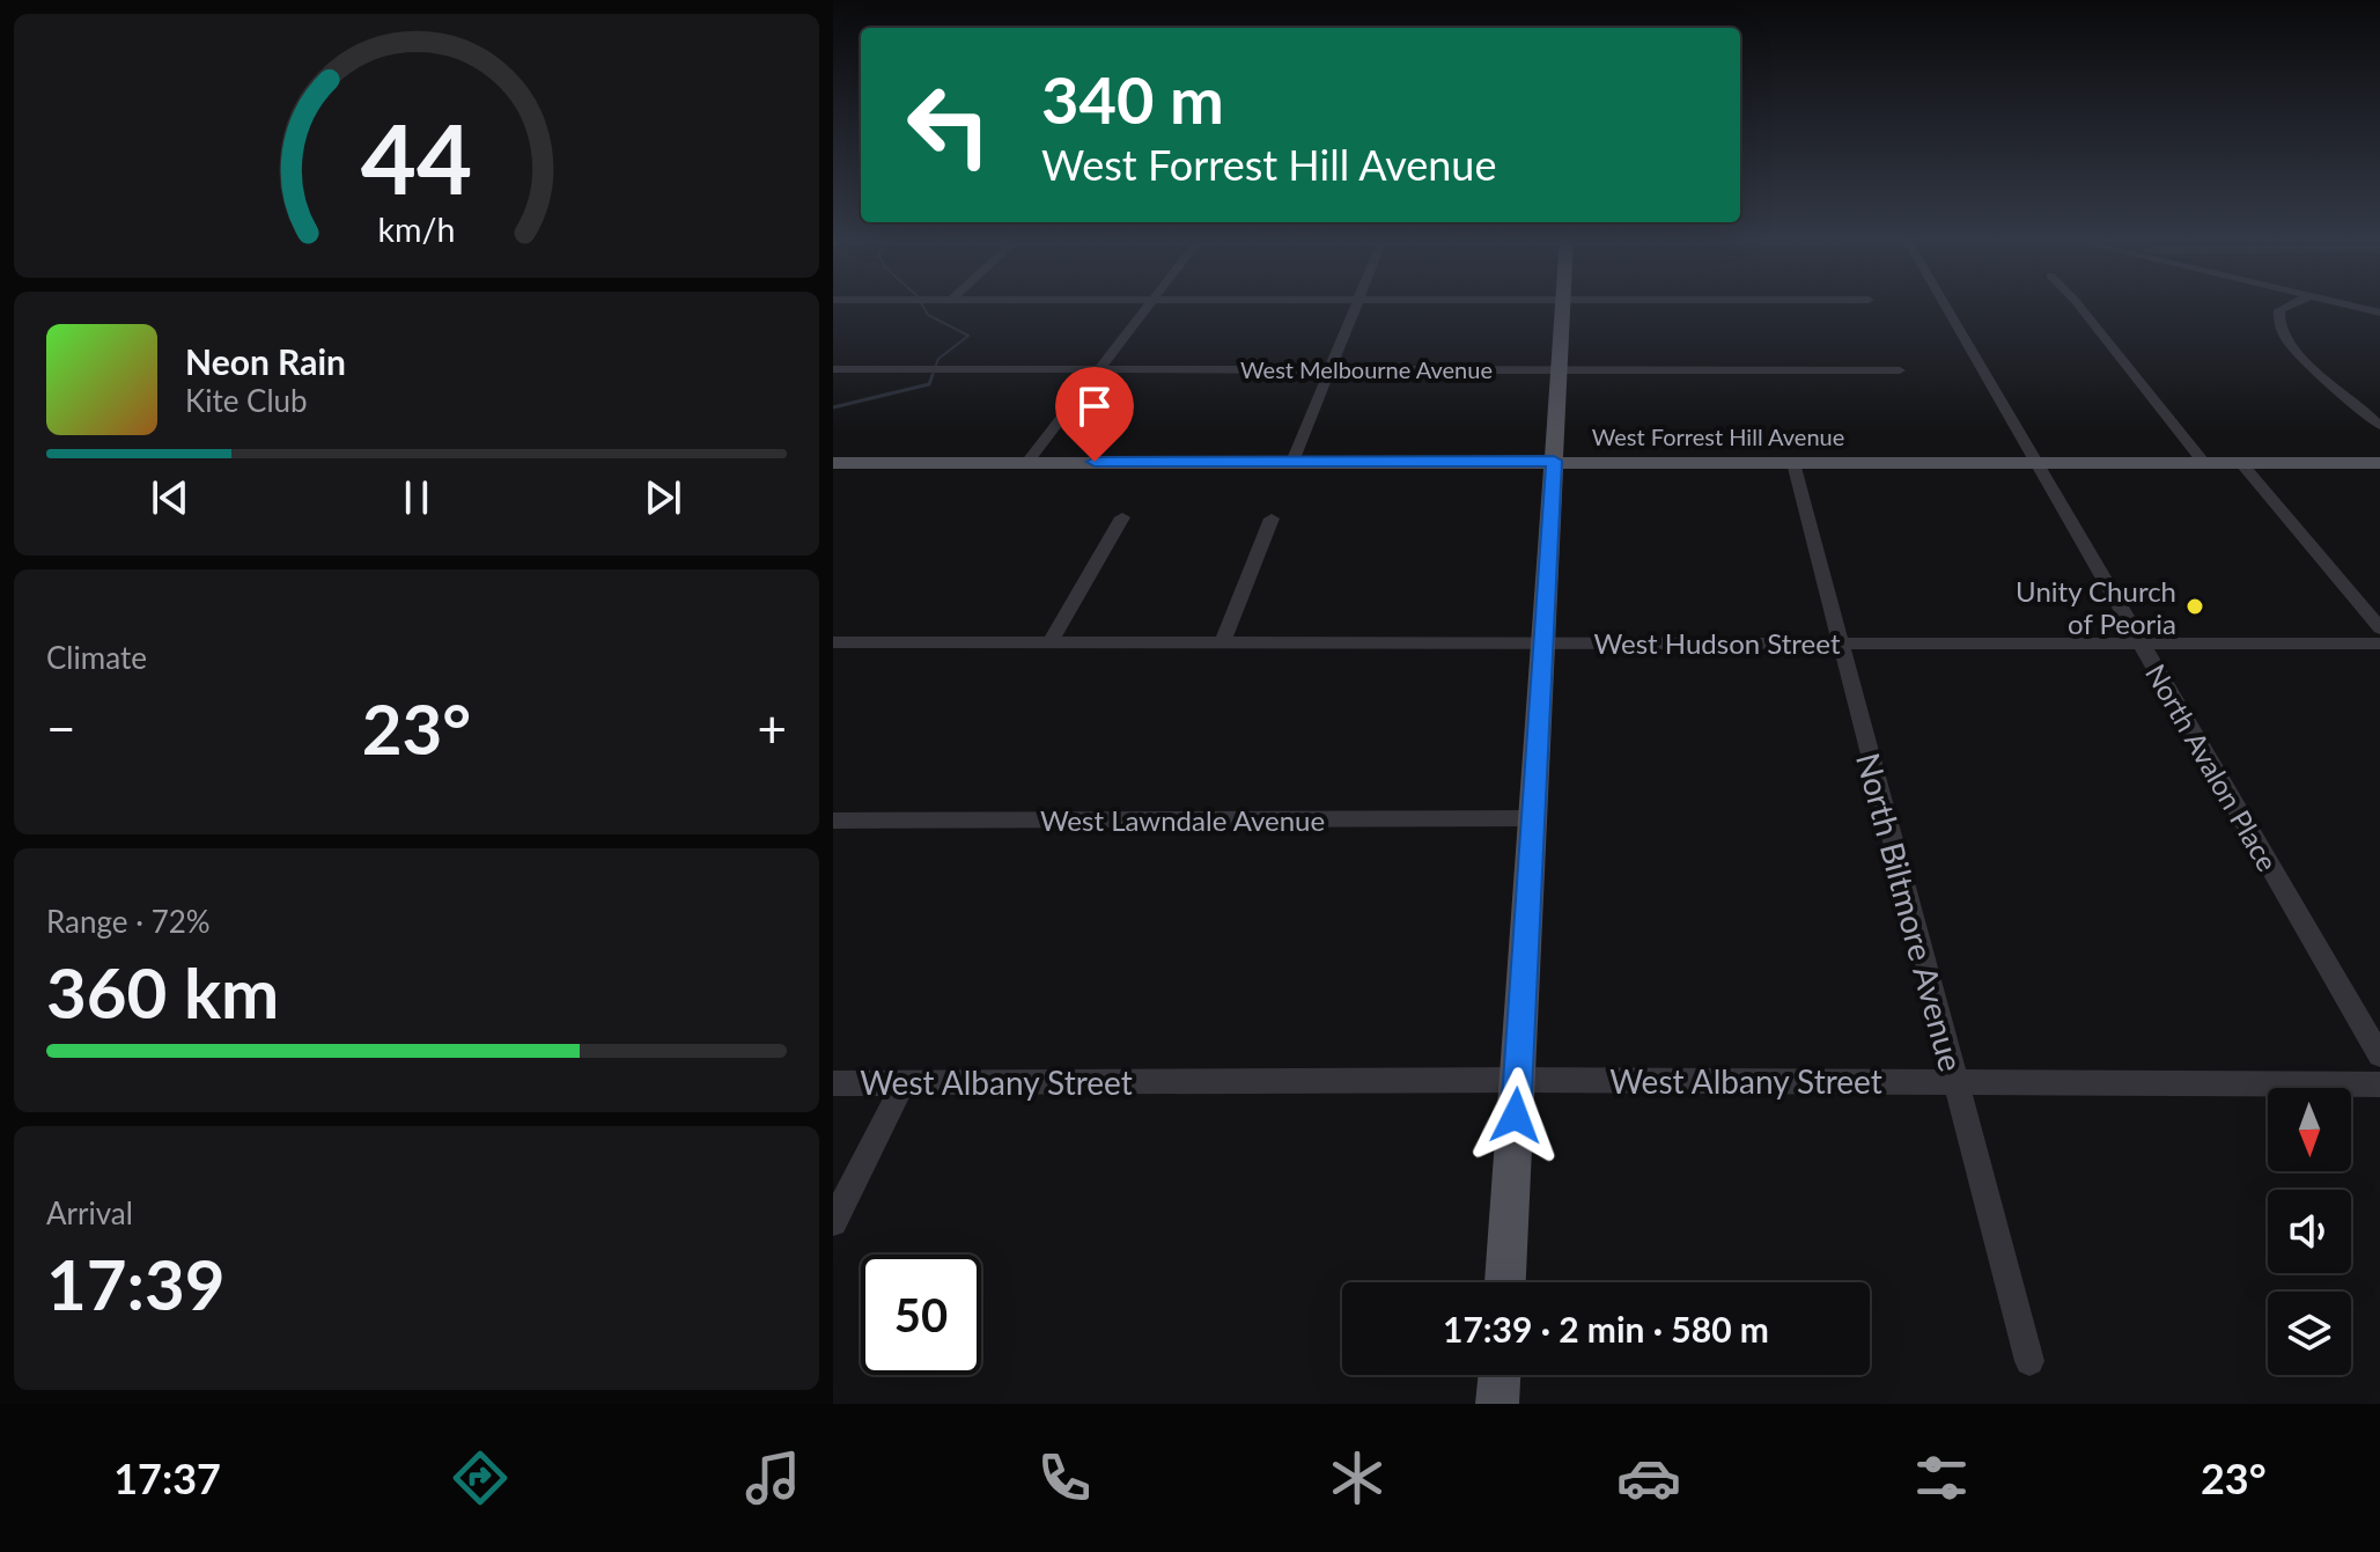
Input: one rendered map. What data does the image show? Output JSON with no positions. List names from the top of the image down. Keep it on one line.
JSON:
{"streets":{"main road":["West Forrest Hill Avenue"],"street":["West Melbourne Avenue","West Hudson Street","North Avalon Place","West Lawndale Avenue","North Biltmore Avenue","West Albany Street"]},"crossings":[["West Forrest Hill Avenue","North Avalon Place"],["West Forrest Hill Avenue","North Biltmore Avenue"],["West Hudson Street","North Avalon Place"],["West Hudson Street","North Biltmore Avenue"],["North Biltmore Avenue","West Albany Street"]],"places":["Unity Church of Peoria"],"north":"bottom","page":{"turn":["340 m","West Forrest Hill Avenue"],"song":["Neon Rain","Kite Club"],"tile":["Climate",["Range · 72%","360 km"],["Arrival","17:39"]],"heat":["−","23°","+"],"limit":"50","trip":"17:39 · 2 min · 580 m","tabs":["17:37","23°"],"gauge":["44","km/h"]}}
